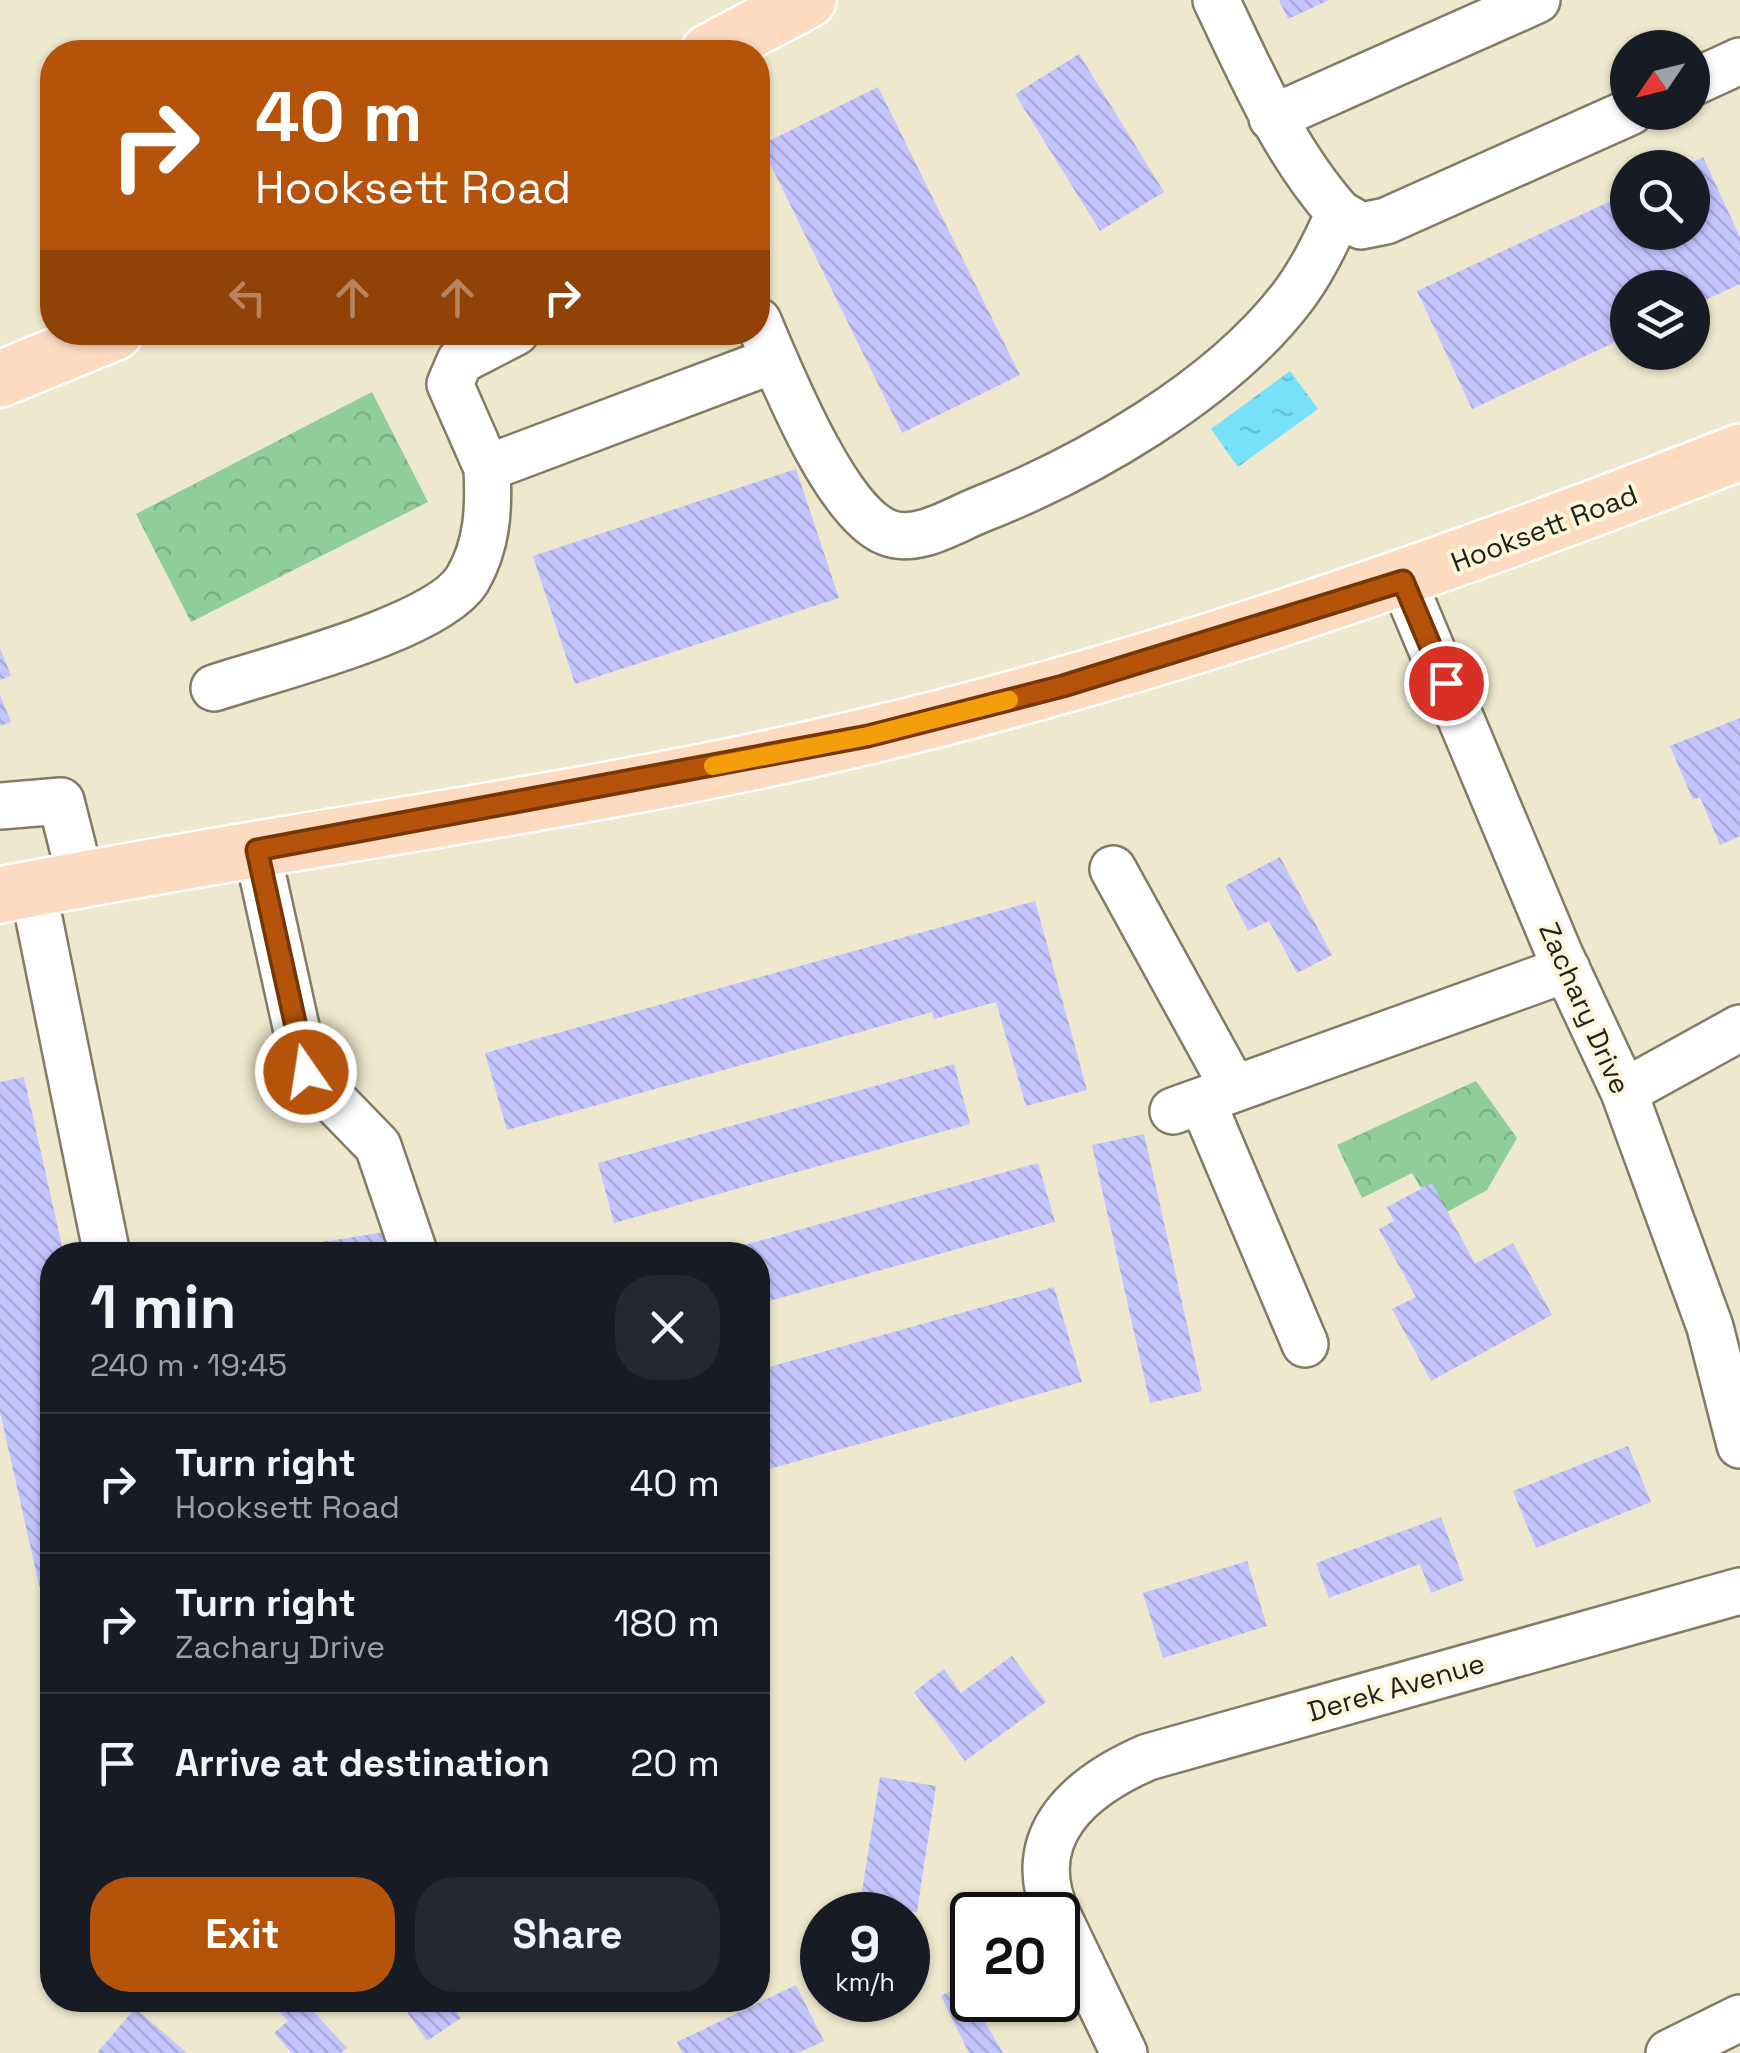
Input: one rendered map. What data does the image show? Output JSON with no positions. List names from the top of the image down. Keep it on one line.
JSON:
{"streets":{"main road":["Hooksett Road"],"street":["Zachary Drive","Derek Avenue"]},"crossings":[["Hooksett Road","Zachary Drive"]],"north":"bottom left","page":{"turn":["40 m","Hooksett Road"],"heading":["1 min","240 m · 19:45"],"list":[{"name":"Turn right","note":"Hooksett Road","value":"40 m"},{"name":"Turn right","note":"Zachary Drive","value":"180 m"},{"name":"Arrive at destination","value":"20 m"}],"buttons":["Exit","Share"],"speed":"9 km/h","limit":"20"}}
